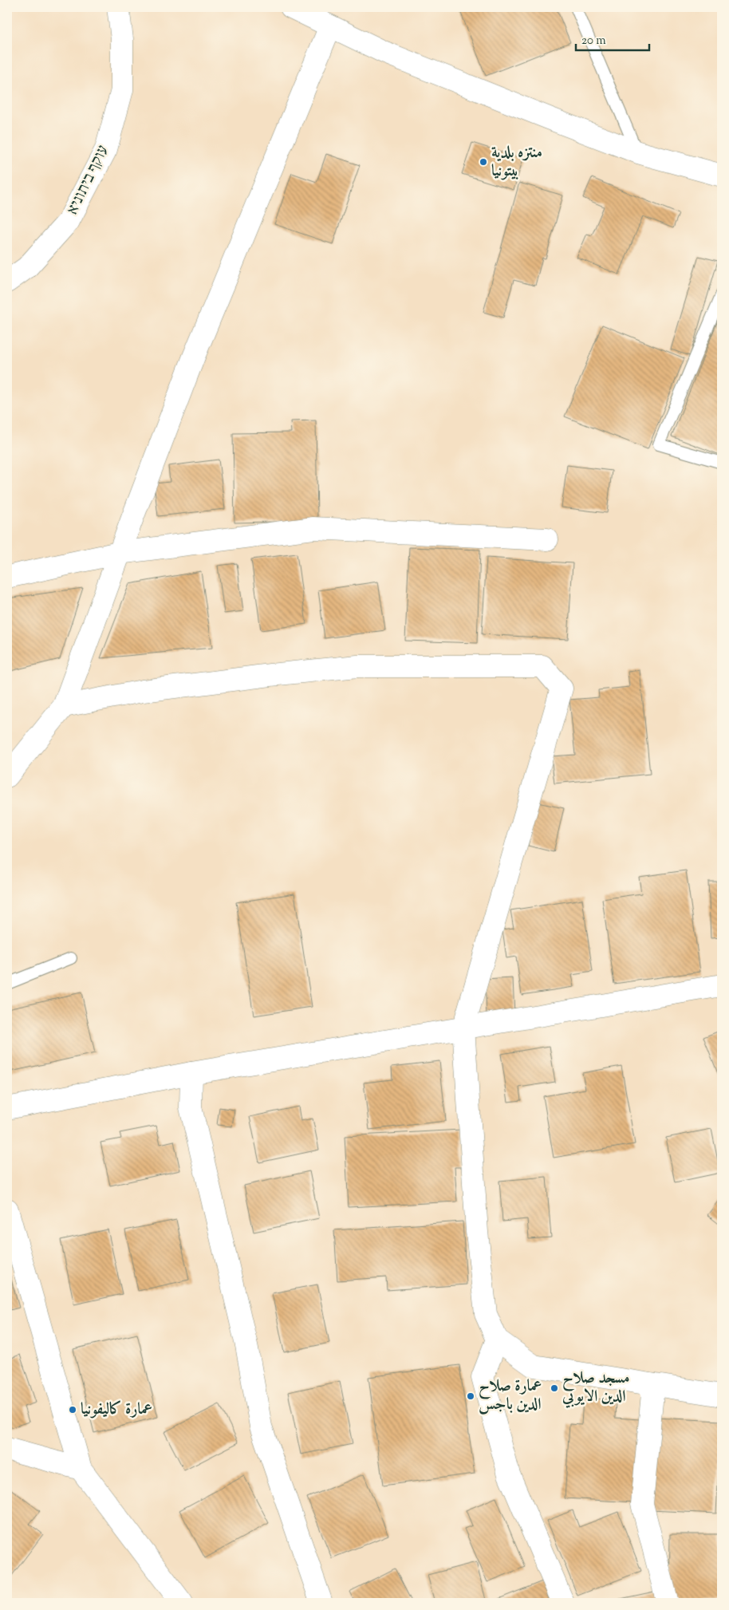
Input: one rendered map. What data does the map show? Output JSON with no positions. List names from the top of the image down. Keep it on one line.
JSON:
{"streets":{"street":["עוקף ביתוניא"]},"places":["منتزه بلدية بيتونيا","مسجد صلاح الدين الايوبي","عمارة صلاح الدين باجس","عمارة كاليفونيا"],"scale_bar":"20 m"}
